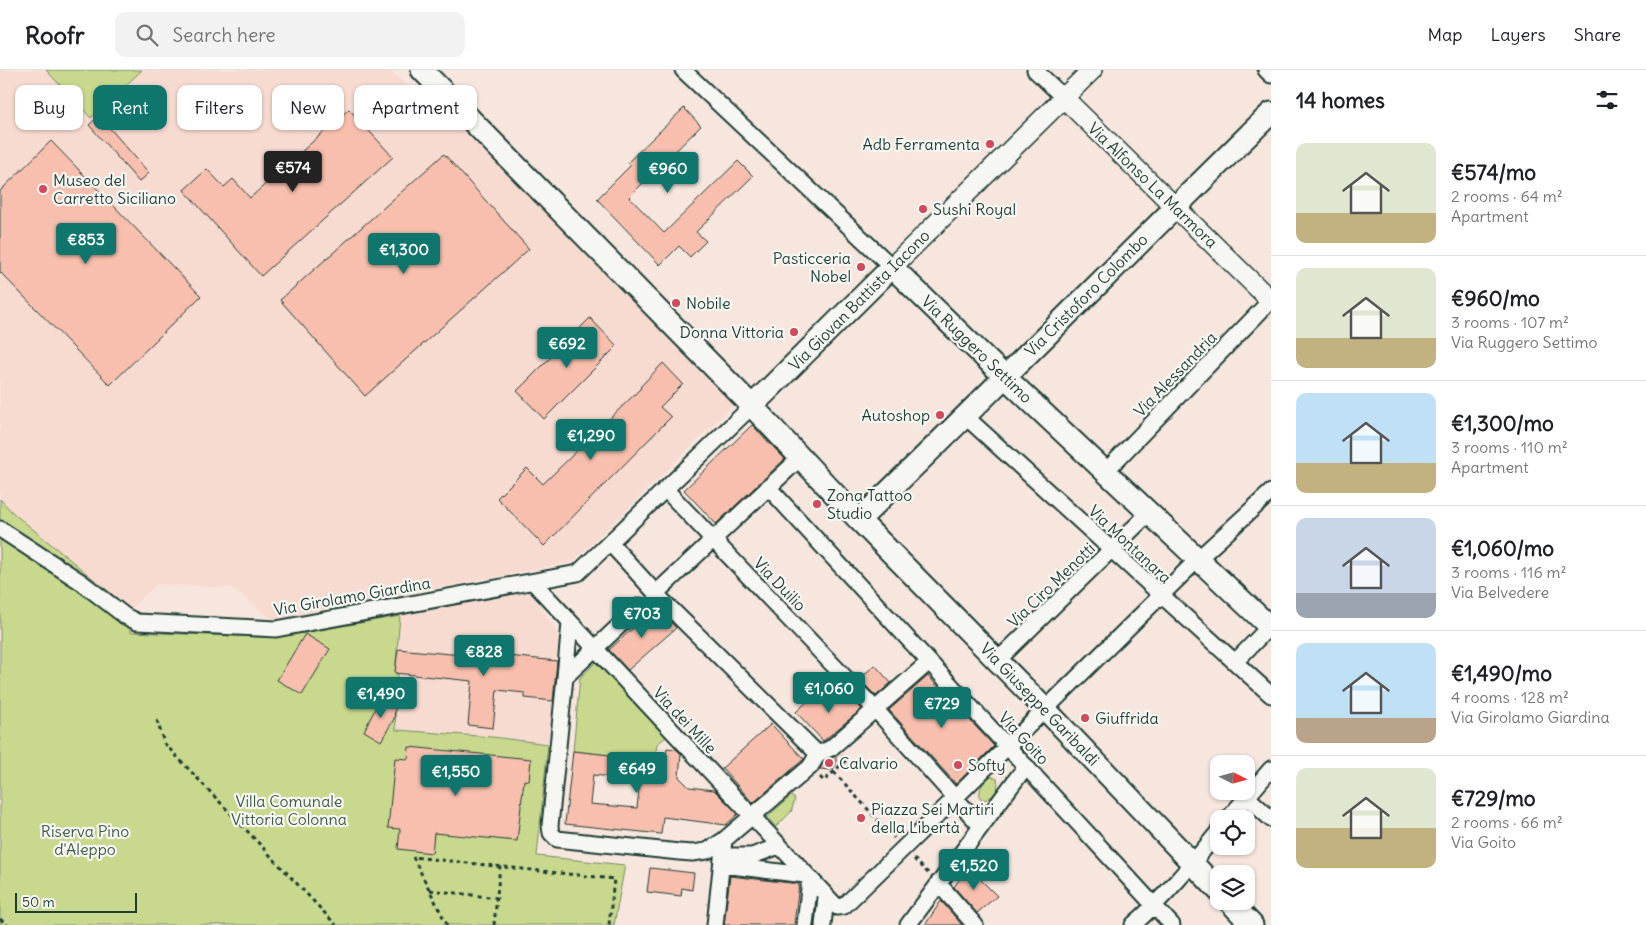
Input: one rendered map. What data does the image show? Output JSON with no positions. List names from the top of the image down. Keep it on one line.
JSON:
{"streets":{"main road":["Via Cristoforo Colombo","Via Giovan Battista Iacono","Via Ruggero Settimo","Via Giuseppe Garibaldi"],"street":["Via Alfonso La Marmora","Via Alessandria","Via Montanara","Via Duilio","Via Ciro Menotti","Via Girolamo Giardina","Via dei Mille","Via Goito"]},"crossings":[["Via Alfonso La Marmora","Via Cristoforo Colombo"],["Via Alfonso La Marmora","Via Giovan Battista Iacono"],["Via Alfonso La Marmora","Via Alessandria"],["Via Cristoforo Colombo","Via Ruggero Settimo"],["Via Cristoforo Colombo","Via Montanara"],["Via Cristoforo Colombo","Via Giuseppe Garibaldi"],["Via Giovan Battista Iacono","Via Ruggero Settimo"],["Via Giovan Battista Iacono","Via Duilio"],["Via Giovan Battista Iacono","Via Girolamo Giardina"],["Via Giovan Battista Iacono","Via Giuseppe Garibaldi"],["Via Ruggero Settimo","Via Alessandria"],["Via Ruggero Settimo","Via Ciro Menotti"],["Via Montanara","Via Ciro Menotti"],["Via Ciro Menotti","Via Giuseppe Garibaldi"],["Via Girolamo Giardina","Via dei Mille"]],"parks":["Villa Comunale Vittoria Colonna","Riserva Pino d'Aleppo"],"places":["Adb Ferramenta","Museo del Carretto Siciliano","Sushi Royal","Pasticceria Nobel","Nobile","Donna Vittoria","Autoshop","Zona Tattoo Studio","Giuffrida","Calvario","Softy","Piazza Sei Martiri della Libertà"],"scale_bar":"50 m","north":"right","page":{"header":"Roofr","search":"Search here","nav":["Map","Layers","Share"],"heading":"14 homes","chip":["Buy","Rent","Filters","New","Apartment"],"list":[{"name":"€574/mo","note":"2 rooms · 64 m² · Apartment"},{"name":"€960/mo","note":"3 rooms · 107 m² · Via Ruggero Settimo"},{"name":"€1,300/mo","note":"3 rooms · 110 m² · Apartment"},{"name":"€1,060/mo","note":"3 rooms · 116 m² · Via Belvedere"},{"name":"€1,490/mo","note":"4 rooms · 128 m² · Via Girolamo Giardina"},{"name":"€729/mo","note":"2 rooms · 66 m² · Via Goito"}],"price":["€574","€960","€853","€1,300","€692","€1,290","€703","€828","€1,060","€1,490","€729","€649","€1,550","€1,520"],"scale":"50 m"}}
